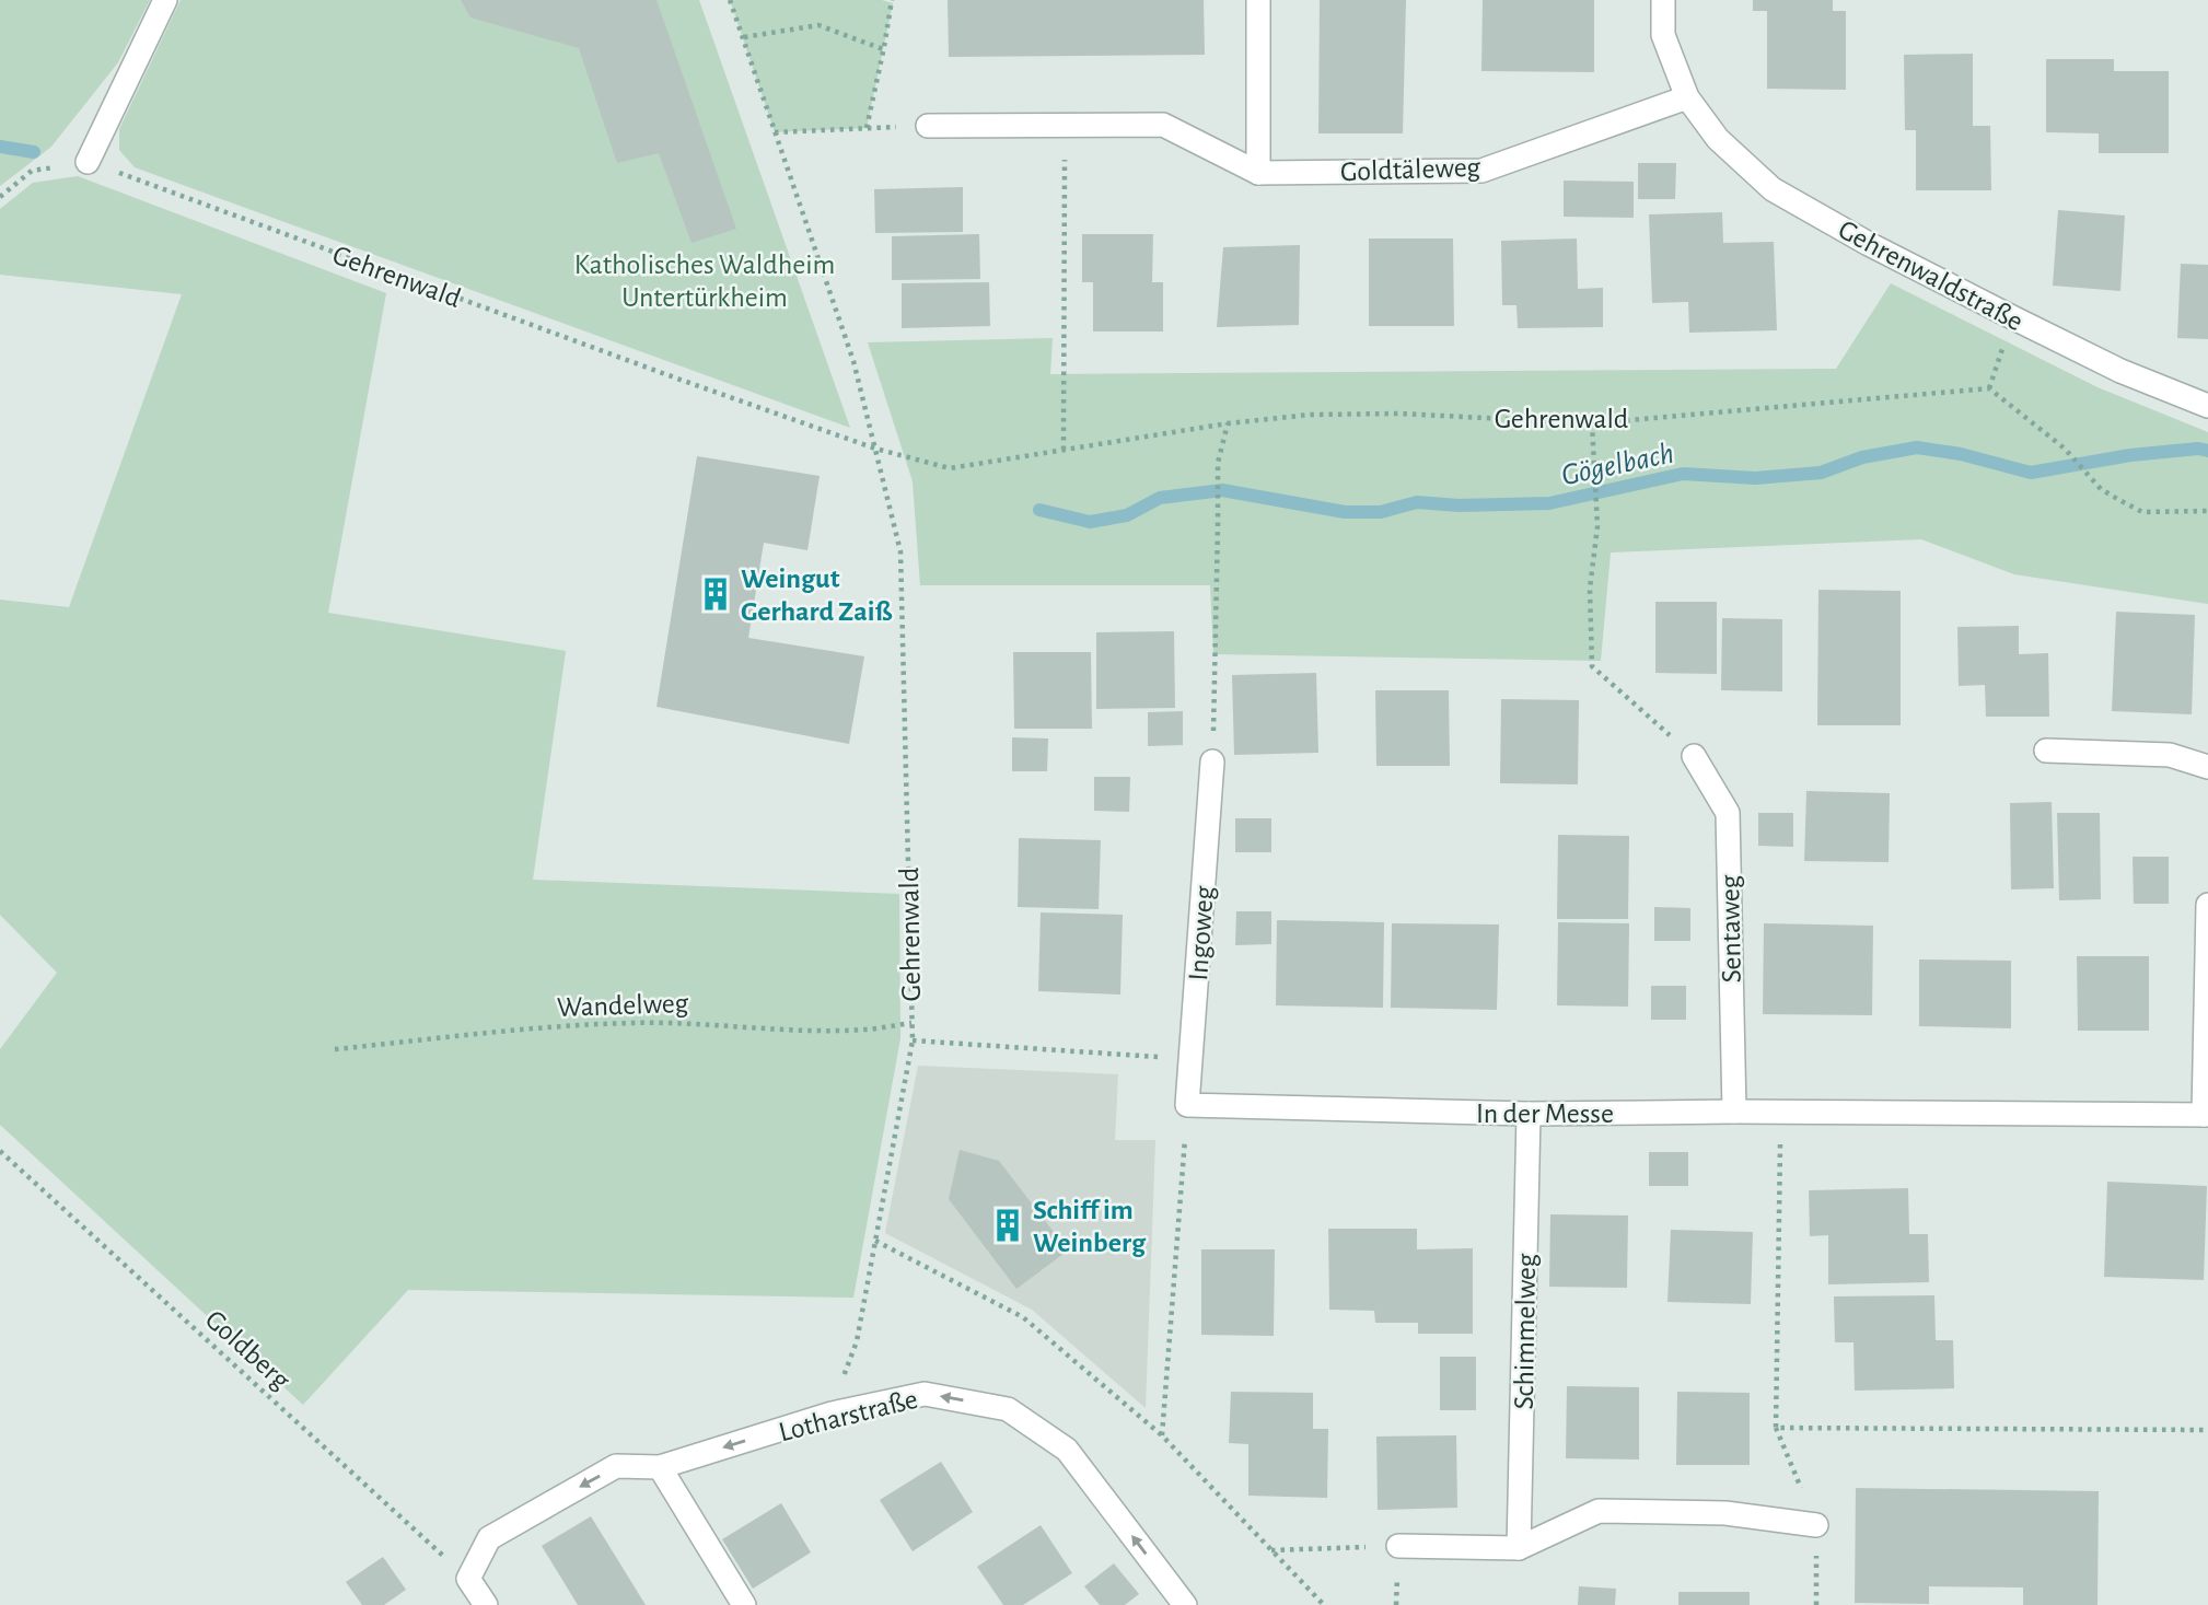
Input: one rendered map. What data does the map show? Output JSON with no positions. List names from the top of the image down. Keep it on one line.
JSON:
{"streets":{"street":["Goldtäleweg","Gehrenwaldstraße","Sentaweg","Ingoweg","In der Messe","Schimmelweg","Lotharstraße"],"path":["Gehrenwald","Wandelweg","Goldberg"]},"crossings":[["Goldtäleweg","Gehrenwaldstraße"],["Gehrenwald","Wandelweg"],["Gehrenwald","Lotharstraße"],["Sentaweg","In der Messe"],["Ingoweg","In der Messe"],["In der Messe","Schimmelweg"],["Goldberg","Lotharstraße"]],"one_way":["Lotharstraße"],"water":["Gögelbach"],"parks":["Katholisches Waldheim Untertürkheim"],"places":{"building":["Weingut Gerhard Zaiß","Schiff im Weinberg"]}}
